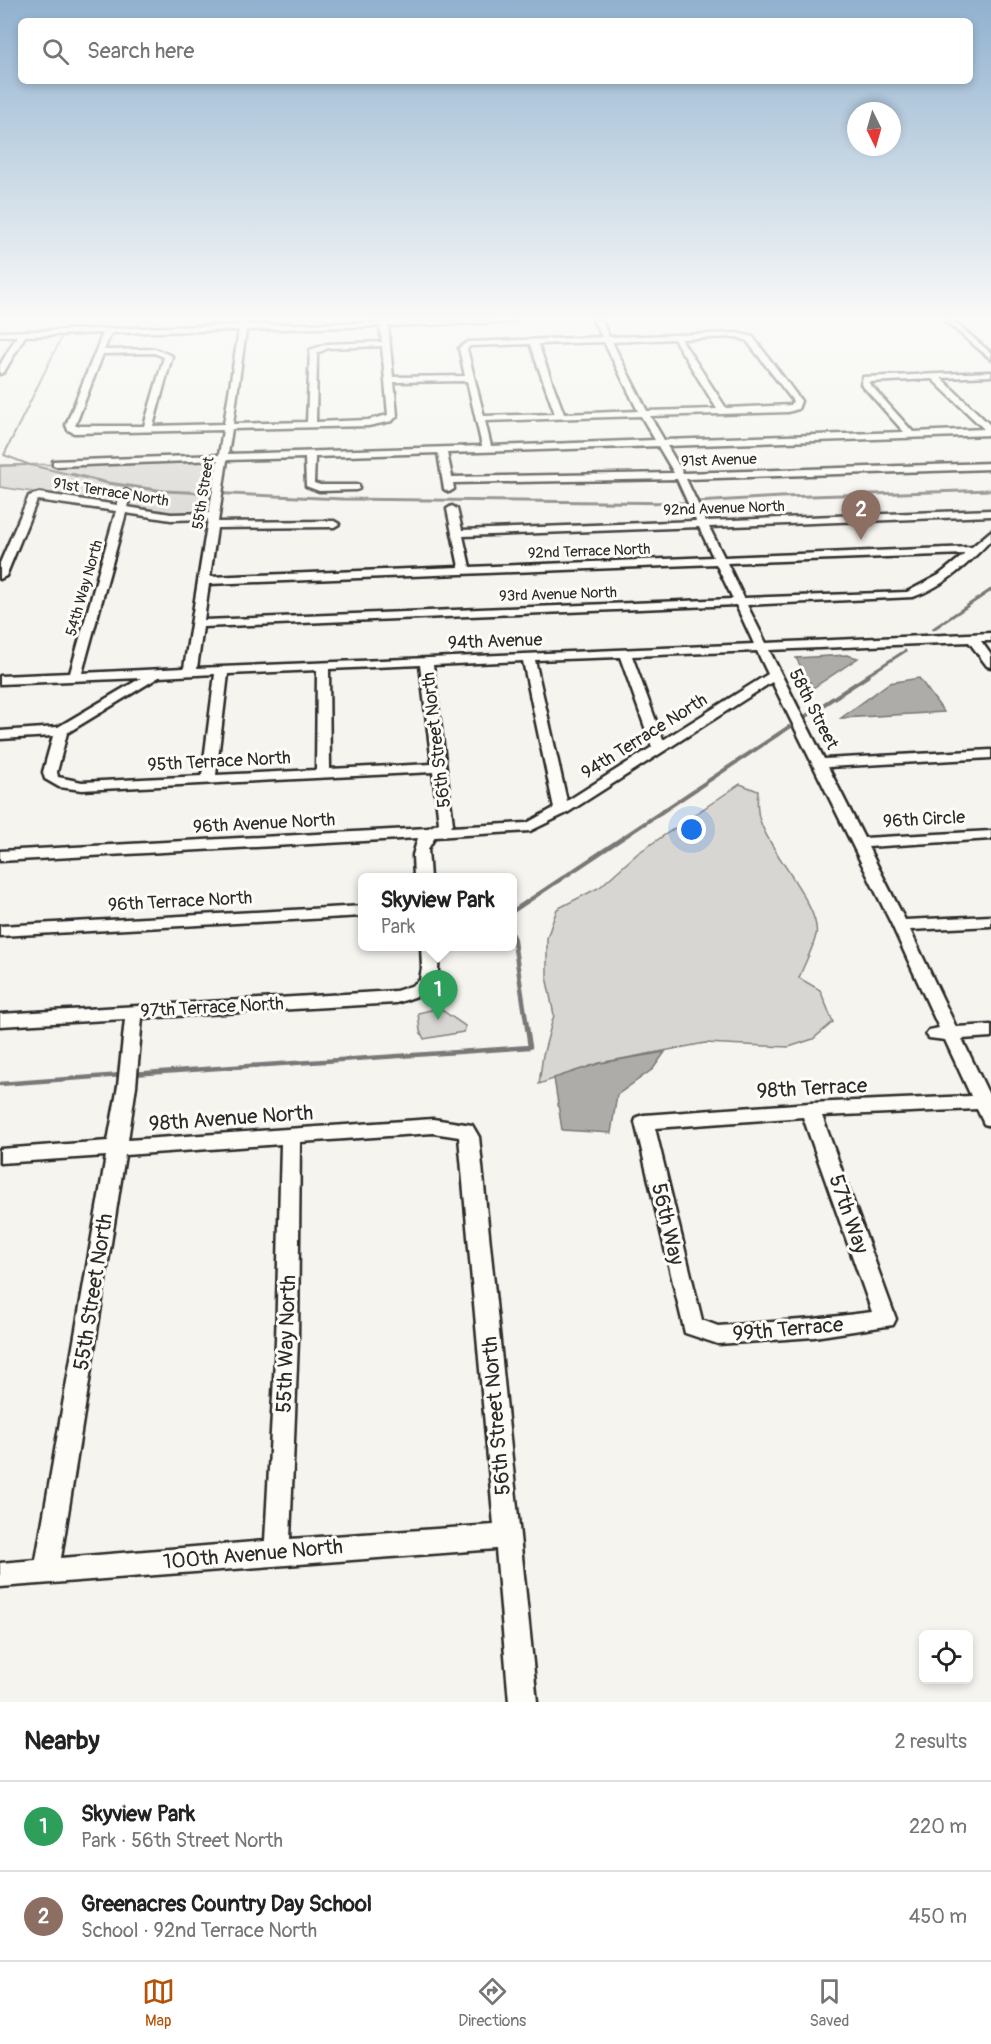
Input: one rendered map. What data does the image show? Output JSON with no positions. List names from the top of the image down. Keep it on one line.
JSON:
{"streets":{"street":["91st Avenue","91st Terrace North","55th Street","92nd Avenue North","92nd Terrace North","54th Way North","93rd Avenue North","94th Avenue","58th Street","94th Terrace North","56th Street North","95th Terrace North","96th Circle","96th Avenue North","96th Terrace North","97th Terrace North","98th Terrace","98th Avenue North","57th Way","56th Way","55th Street North","99th Terrace","55th Way North","100th Avenue North"]},"crossings":[["91st Avenue","58th Street"],["91st Terrace North","55th Street"],["91st Terrace North","54th Way North"],["55th Street","92nd Terrace North"],["55th Street","93rd Avenue North"],["55th Street","94th Avenue"],["92nd Avenue North","58th Street"],["92nd Terrace North","93rd Avenue North"],["92nd Terrace North","58th Street"],["54th Way North","94th Avenue"],["93rd Avenue North","58th Street"],["94th Avenue","58th Street"],["94th Avenue","56th Street North"],["58th Street","94th Terrace North"],["58th Street","96th Circle"],["58th Street","98th Terrace"],["94th Terrace North","96th Avenue North"],["56th Street North","95th Terrace North"],["56th Street North","96th Avenue North"],["56th Street North","98th Avenue North"],["56th Street North","100th Avenue North"],["97th Terrace North","55th Street North"],["98th Terrace","57th Way"],["98th Terrace","56th Way"],["98th Avenue North","55th Street North"],["98th Avenue North","55th Way North"],["57th Way","99th Terrace"],["56th Way","99th Terrace"],["55th Street North","100th Avenue North"],["55th Way North","100th Avenue North"]],"north":"bottom","page":{"search":"Search here","pins":["2","1"],"popup":["Skyview Park","Park"],"heading":["Nearby","2 results"],"list":[{"mark":"1","name":"Skyview Park","note":"Park · 56th Street North","value":"220 m"},{"mark":"2","name":"Greenacres Country Day School","note":"School · 92nd Terrace North","value":"450 m"}],"nav":["Map","Directions","Saved"]}}
